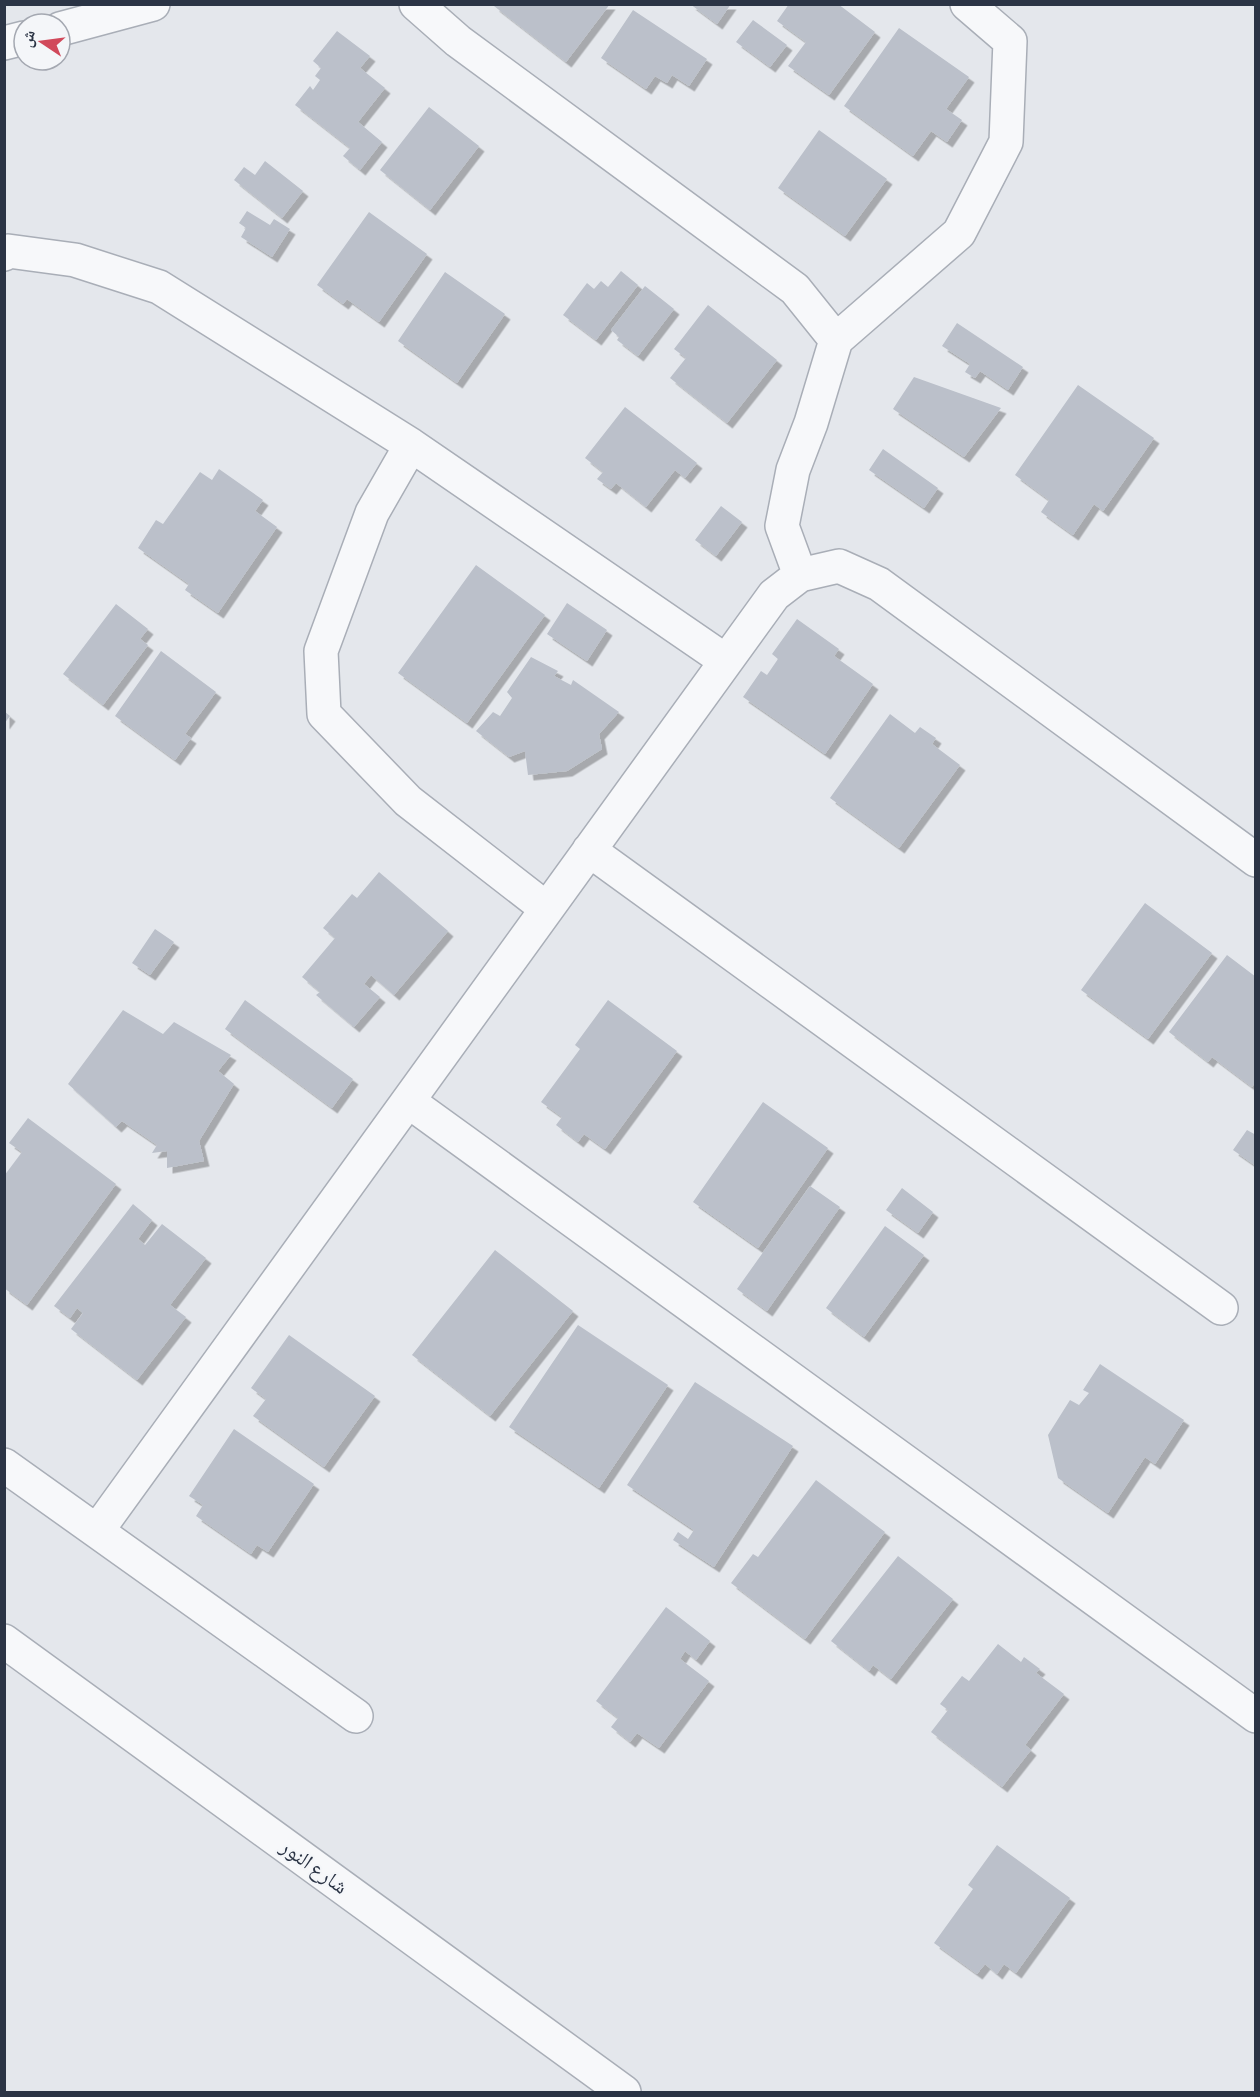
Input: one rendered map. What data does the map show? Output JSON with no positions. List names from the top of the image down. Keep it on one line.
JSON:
{"streets":{"street":["شارع النور"]},"north":"left"}
